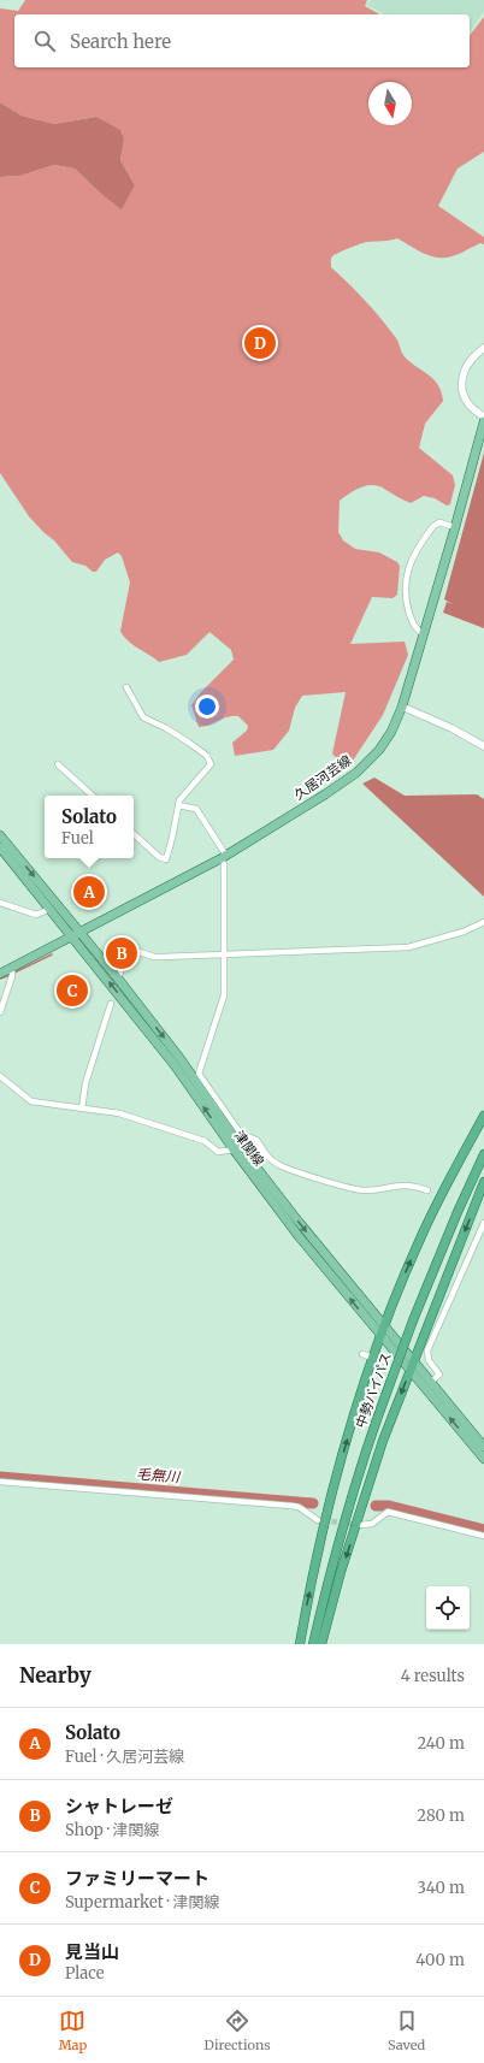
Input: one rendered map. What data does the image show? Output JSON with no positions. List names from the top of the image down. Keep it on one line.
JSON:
{"streets":{"highway":["中勢バイパス"],"main road":["久居河芸線","津関線"]},"crossings":[["久居河芸線","津関線"]],"water":["毛無川"],"north":"bottom","page":{"search":"Search here","pins":["D","A","B","C"],"popup":["Solato","Fuel"],"heading":["Nearby","4 results"],"list":[{"mark":"A","name":"Solato","note":"Fuel · 久居河芸線","value":"240 m"},{"mark":"B","name":"シャトレーゼ","note":"Shop · 津関線","value":"280 m"},{"mark":"C","name":"ファミリーマート","note":"Supermarket · 津関線","value":"340 m"},{"mark":"D","name":"見当山","note":"Place","value":"400 m"}],"nav":["Map","Directions","Saved"]}}
